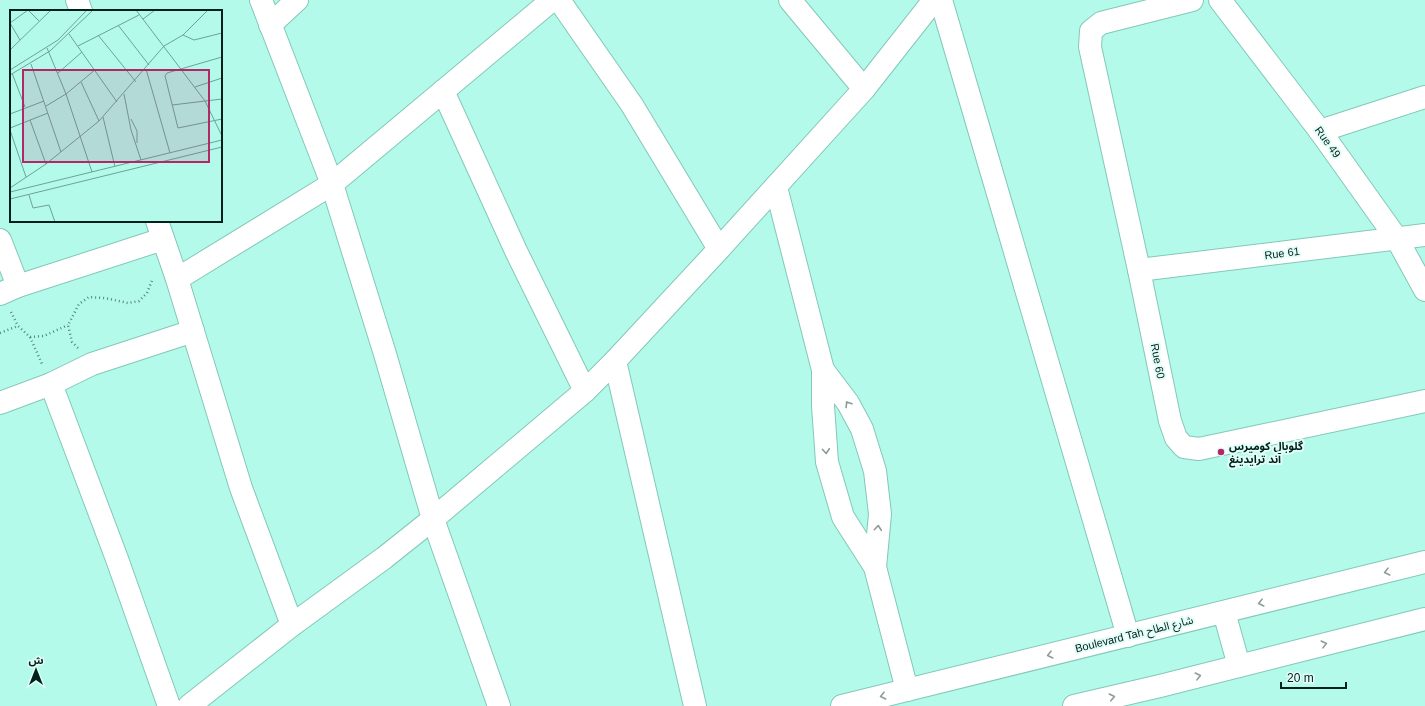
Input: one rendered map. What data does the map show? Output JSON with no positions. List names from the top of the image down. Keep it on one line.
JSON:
{"streets":{"street":["Rue 49","Rue 61","Rue 60","Boulevard Tah شارع الطاح"]},"crossings":[["Rue 49","Rue 61"],["Rue 61","Rue 60"]],"places":["گلوبال كوميرس آند ترايدينغ"],"scale_bar":"20 m","north":"top"}
